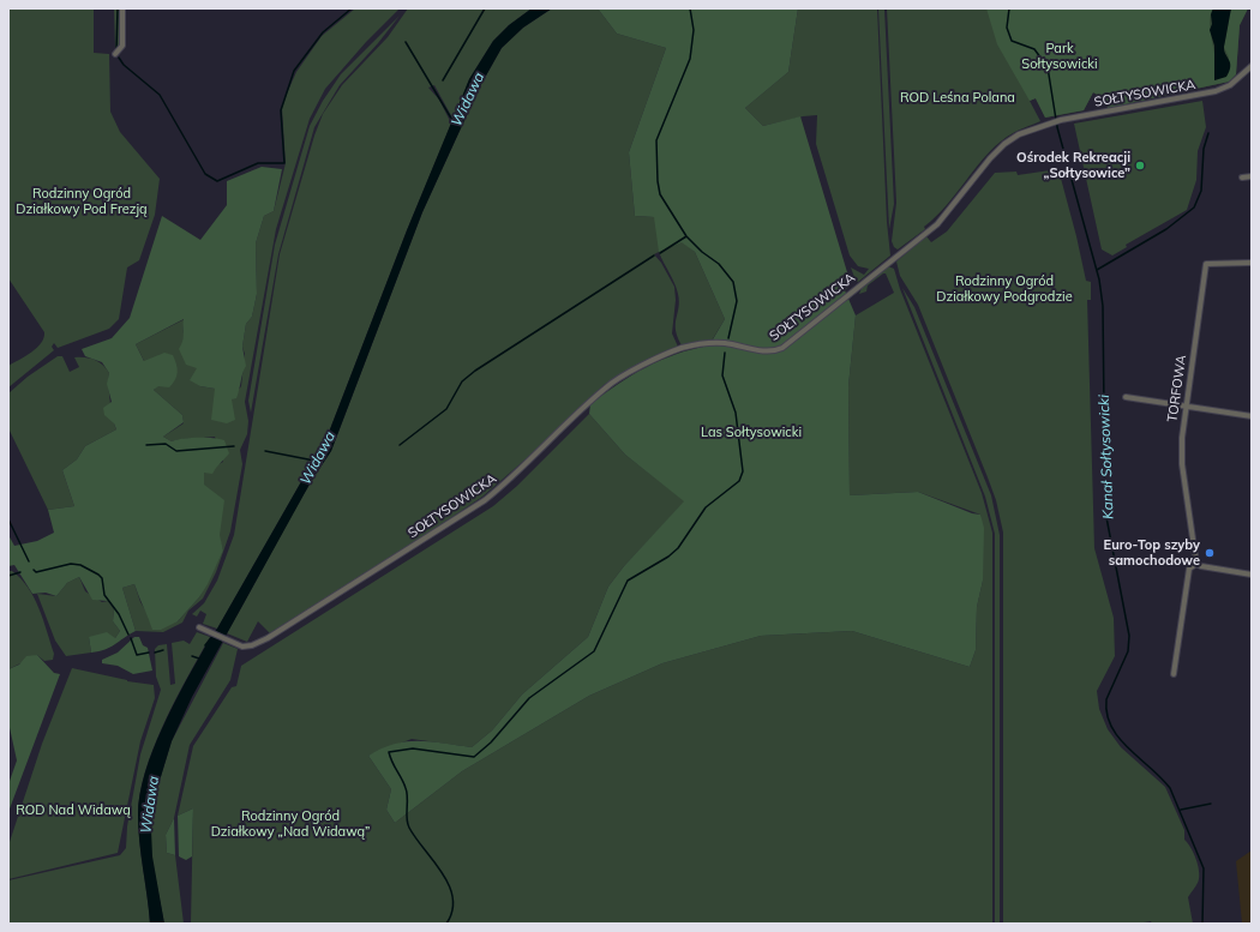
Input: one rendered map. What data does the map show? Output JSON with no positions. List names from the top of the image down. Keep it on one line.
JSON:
{"streets":{"street":["SOŁTYSOWICKA","TORFOWA"]},"water":["Widawa","Kanał Sołtysowicki"],"parks":["Park Sołtysowicki","ROD Leśna Polana","Rodzinny Ogród Działkowy Pod Frezją","Rodzinny Ogród Działkowy Podgrodzie","Las Sołtysowicki","ROD Nad Widawą","Rodzinny Ogród Działkowy „Nad Widawą”"],"places":["Ośrodek Rekreacji „Sołtysowice”","Euro-Top szyby samochodowe"]}
